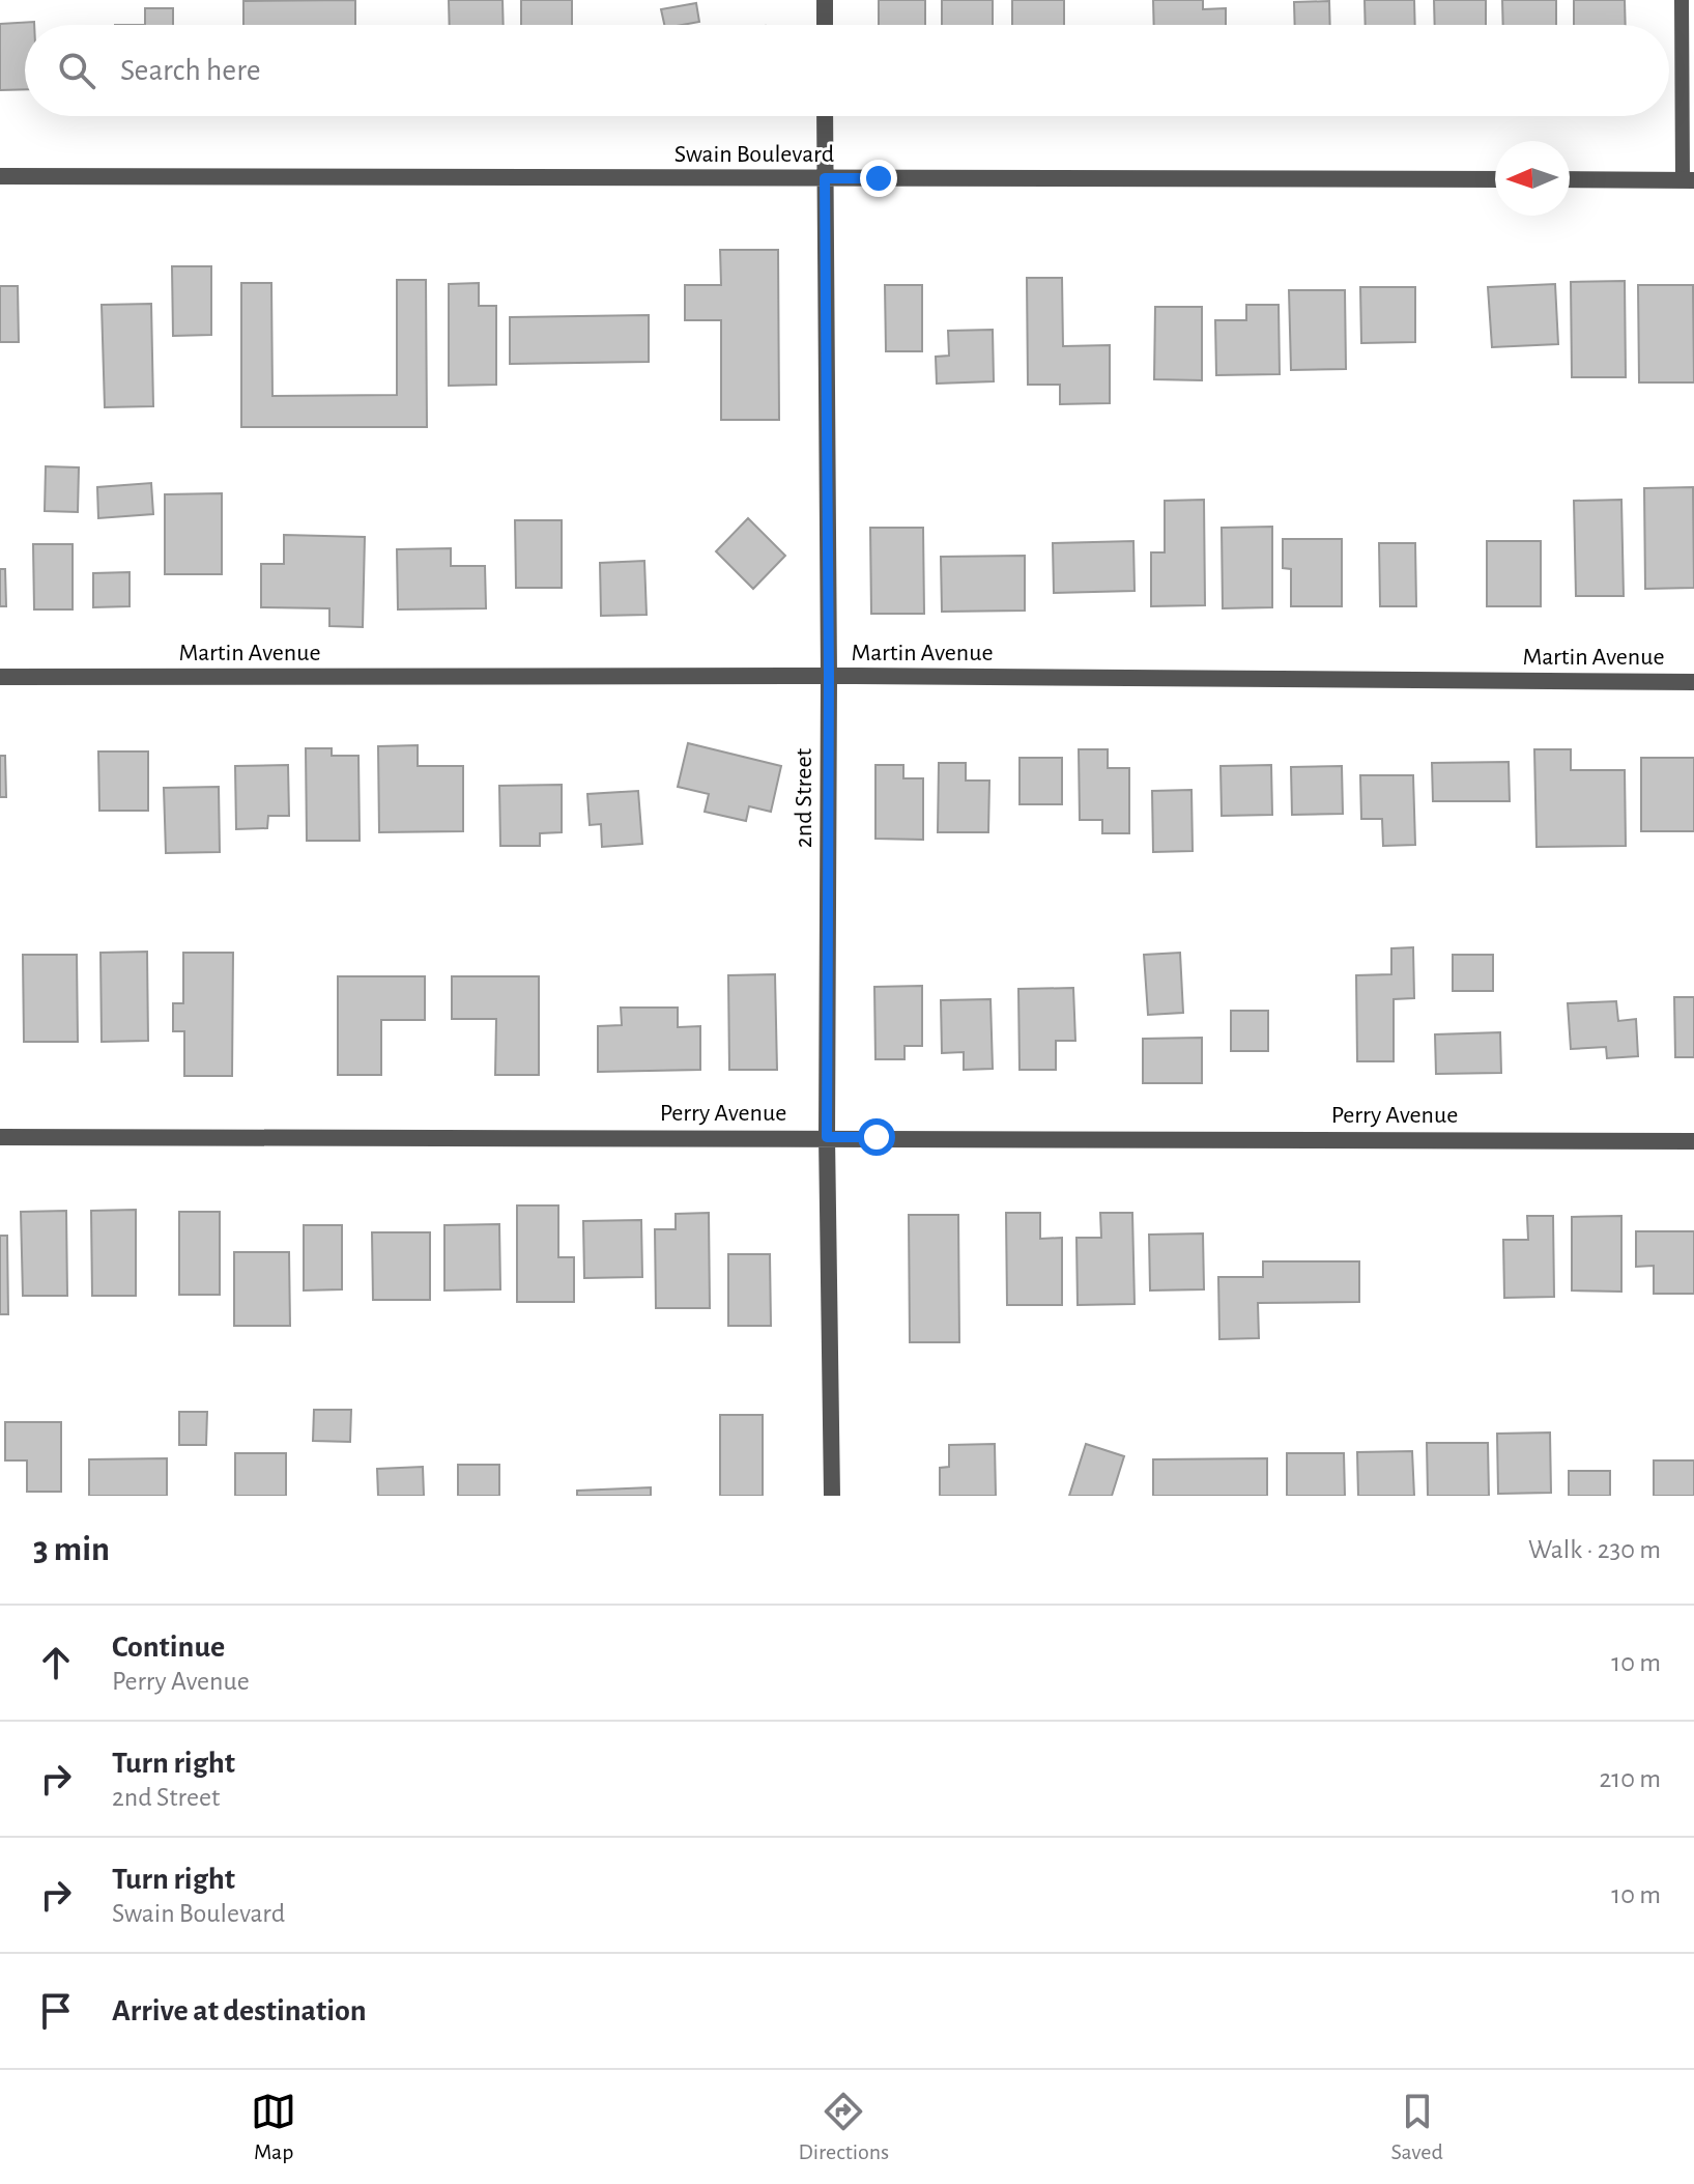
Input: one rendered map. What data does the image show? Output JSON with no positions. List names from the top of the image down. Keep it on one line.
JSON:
{"streets":{"street":["Swain Boulevard","Martin Avenue","2nd Street","Perry Avenue"]},"crossings":[["Swain Boulevard","2nd Street"],["Martin Avenue","2nd Street"],["2nd Street","Perry Avenue"]],"north":"left","page":{"search":"Search here","heading":["3 min","Walk · 230 m"],"list":[["Continue","Perry Avenue","10 m"],["Turn right","2nd Street","210 m"],["Turn right","Swain Boulevard","10 m"],"Arrive at destination"],"nav":["Map","Directions","Saved"]}}
